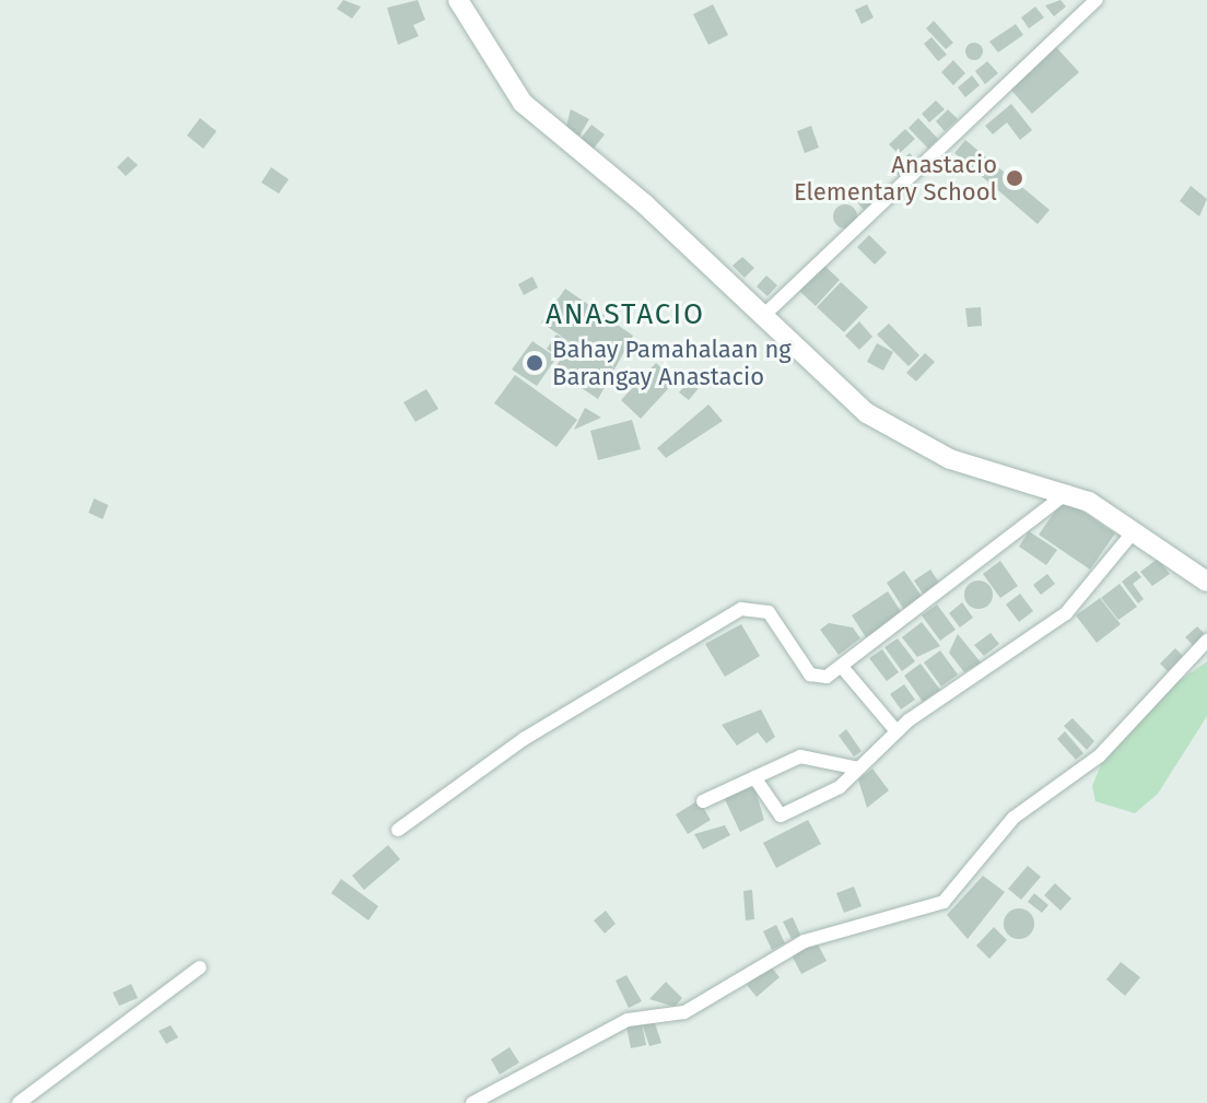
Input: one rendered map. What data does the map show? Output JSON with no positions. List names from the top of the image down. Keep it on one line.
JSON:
{"districts":["ANASTACIO"],"places":["Anastacio Elementary School","Bahay Pamahalaan ng Barangay Anastacio"]}
